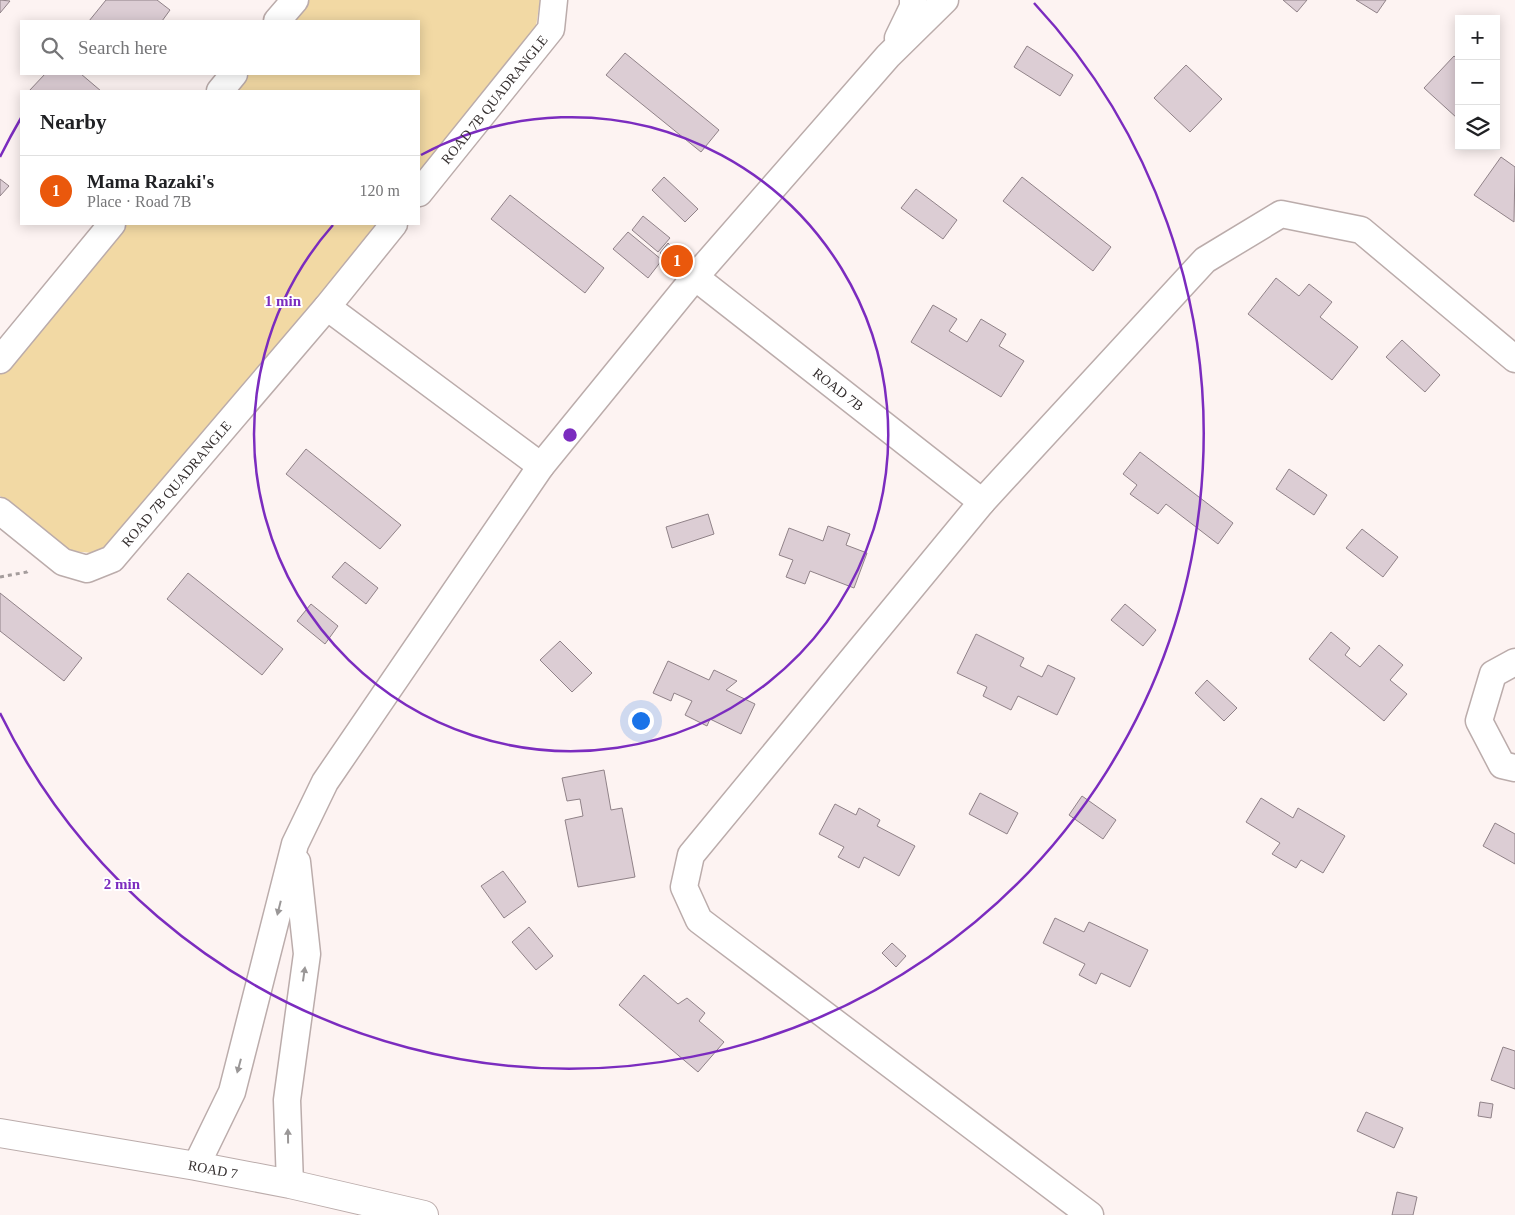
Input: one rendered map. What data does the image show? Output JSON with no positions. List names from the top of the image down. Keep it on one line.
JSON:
{"streets":{"street":["ROAD 7B QUADRANGLE","ROAD 7B","ROAD 7"]},"page":{"map_buttons":["+","−"],"search":"Search here","heading":"Nearby","list":[{"mark":"1","name":"Mama Razaki's","note":"Place · Road 7B","value":"120 m"}],"pins":"1"},"rings":["1 min","2 min"]}
